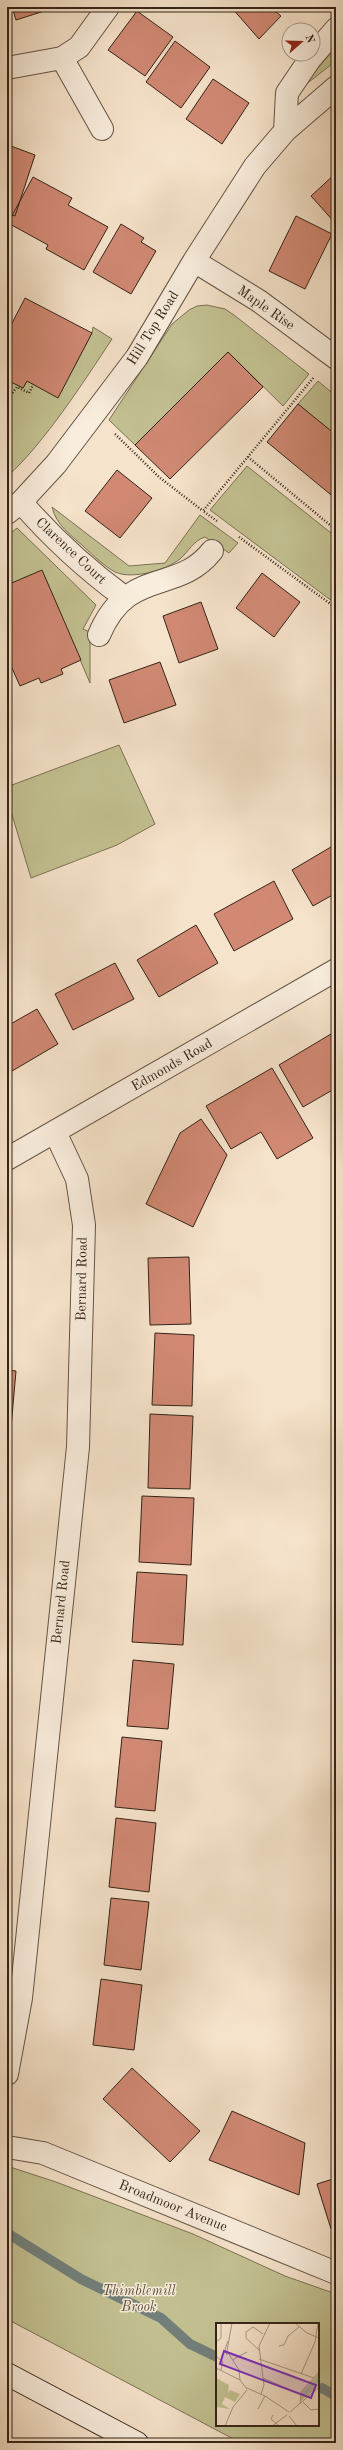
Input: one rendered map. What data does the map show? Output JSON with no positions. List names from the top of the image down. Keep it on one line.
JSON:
{"streets":{"street":["Maple Rise","Hill Top Road","Clarence Court","Edmonds Road","Bernard Road","Broadmoor Avenue"]},"crossings":[["Maple Rise","Hill Top Road"],["Hill Top Road","Clarence Court"],["Edmonds Road","Bernard Road"]],"parks":["Thimblemill Brook"],"north":"right"}
